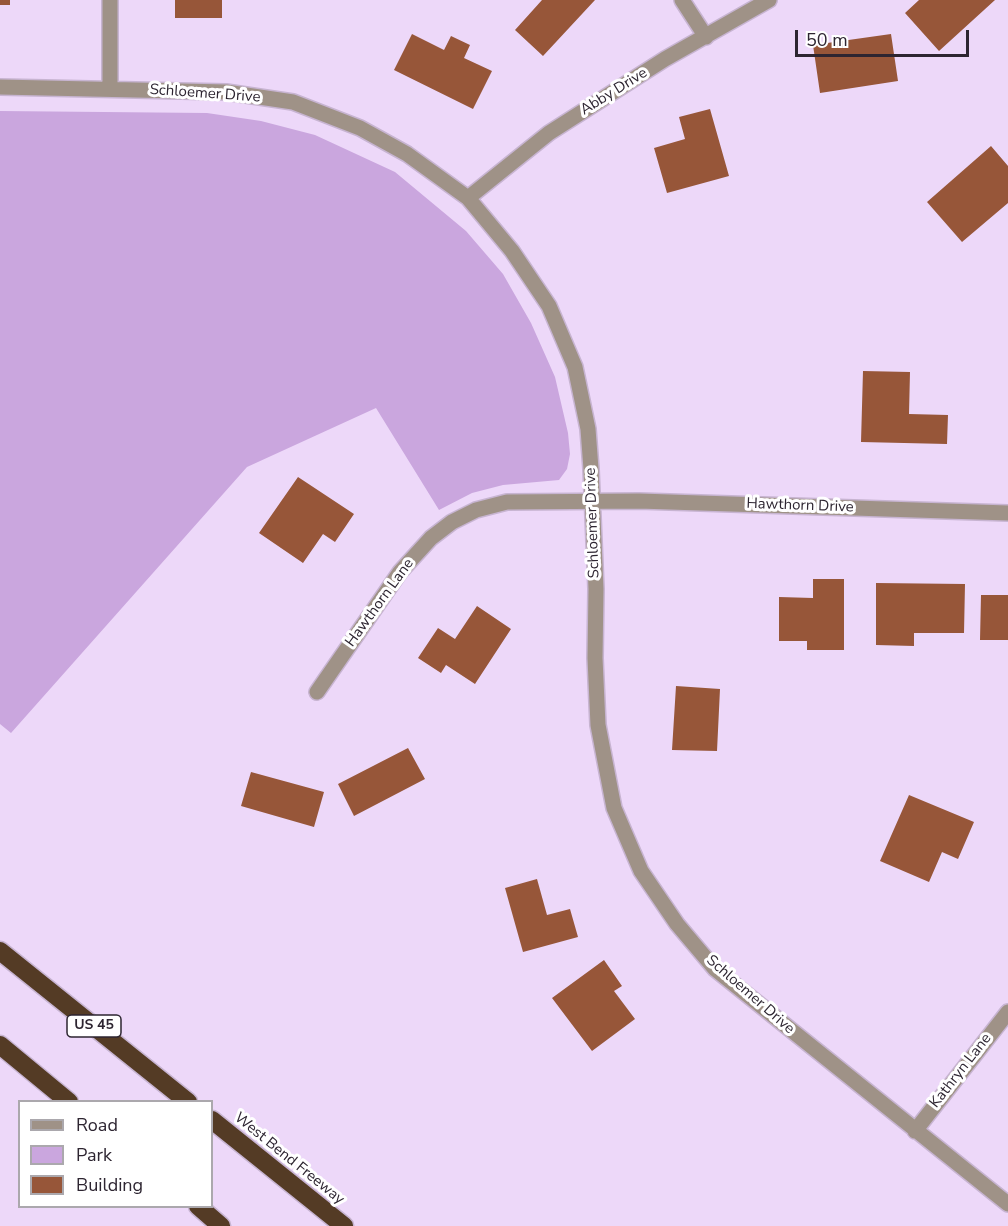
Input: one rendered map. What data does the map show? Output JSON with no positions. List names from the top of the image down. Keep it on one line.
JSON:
{"streets":{"highway":["US 45","West Bend Freeway"],"street":["Abby Drive","Schloemer Drive","Hawthorn Drive","Hawthorn Lane","Kathryn Lane"]},"crossings":[["Abby Drive","Schloemer Drive"],["Schloemer Drive","Hawthorn Drive"],["Schloemer Drive","Hawthorn Lane"],["Schloemer Drive","Kathryn Lane"],["Hawthorn Drive","Hawthorn Lane"]],"legend":["Road","Park","Building"],"scale_bar":"50 m"}
